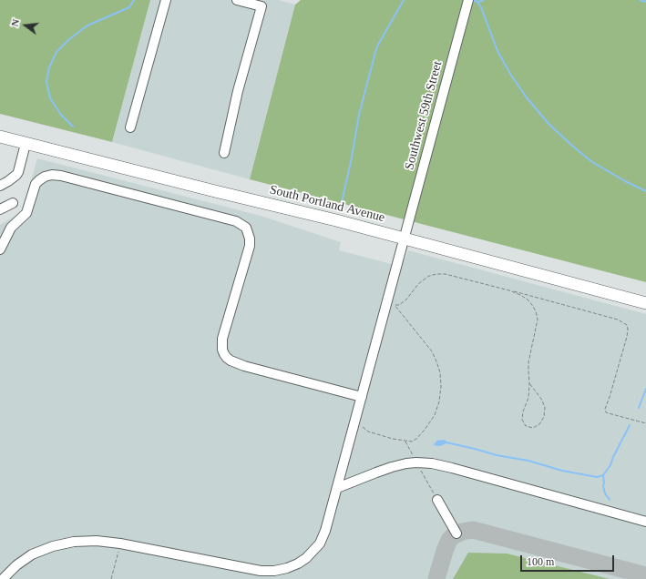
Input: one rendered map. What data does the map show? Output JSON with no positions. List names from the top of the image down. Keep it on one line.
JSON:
{"streets":{"main road":["South Portland Avenue"],"street":["Southwest 59th Street"]},"crossings":[["Southwest 59th Street","South Portland Avenue"]],"scale_bar":"100 m","north":"left"}
